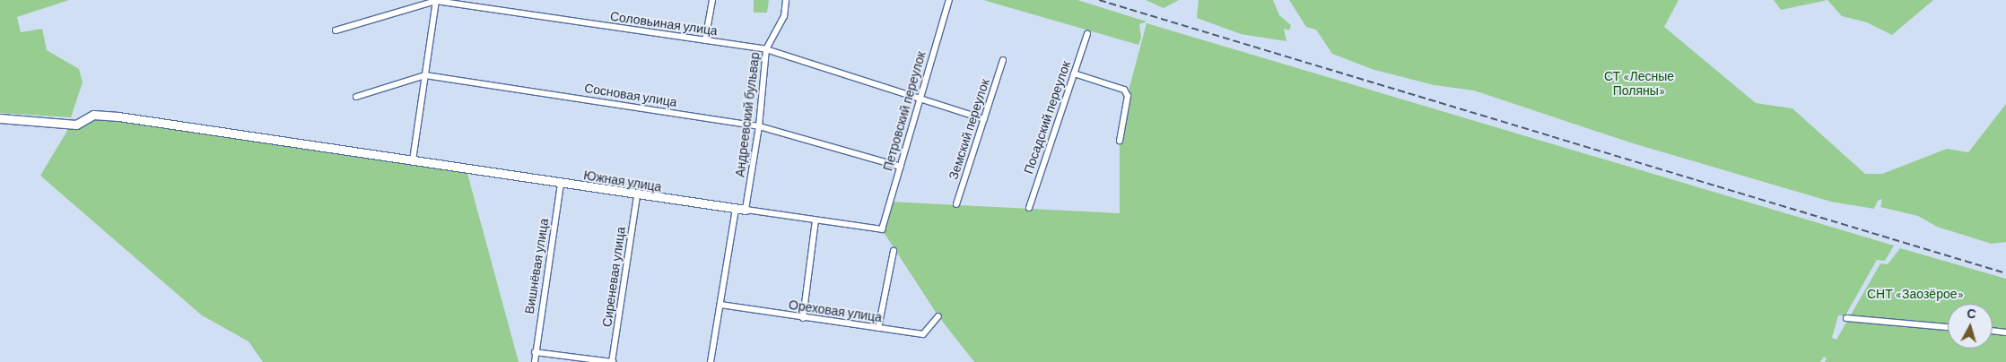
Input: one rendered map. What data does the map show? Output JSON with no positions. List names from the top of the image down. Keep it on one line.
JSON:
{"streets":{"street":["Соловьиная улица","Сосновая улица","Петровский переулок","Андреевский бульвар","Посадский переулок","Земский переулок","Южная улица","Вишнёвая улица","Сиреневая улица","Ореховая улица"]},"crossings":[["Соловьиная улица","Петровский переулок"],["Соловьиная улица","Андреевский бульвар"],["Соловьиная улица","Земский переулок"],["Сосновая улица","Петровский переулок"],["Сосновая улица","Андреевский бульвар"],["Петровский переулок","Южная улица"],["Андреевский бульвар","Южная улица"],["Южная улица","Вишнёвая улица"],["Южная улица","Сиреневая улица"]],"parks":["СТ «Лесные Поляны»","СНТ «Заозёрое»"],"north":"top"}
